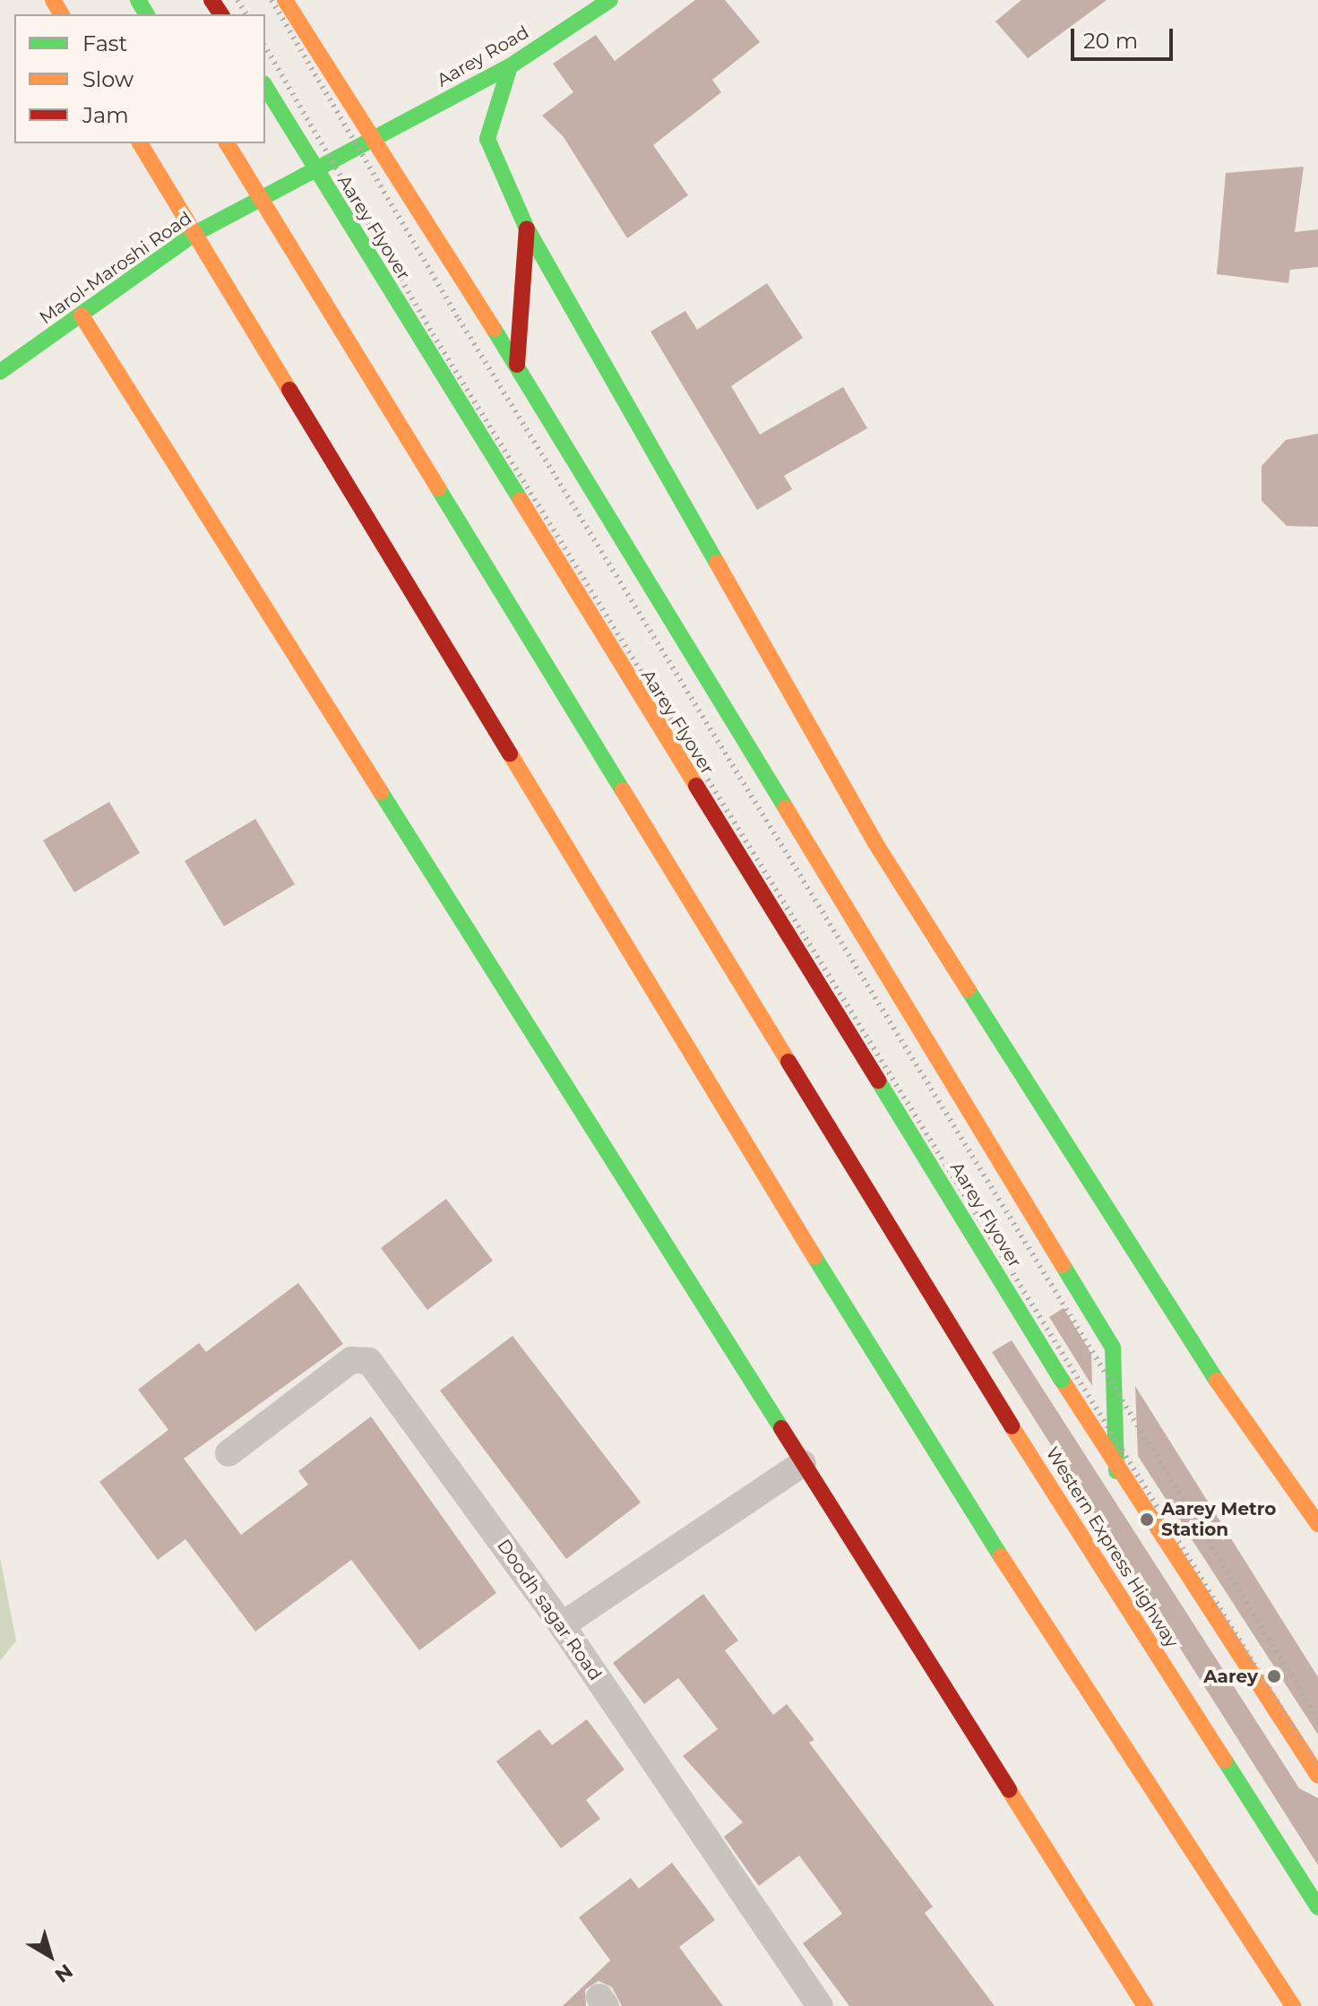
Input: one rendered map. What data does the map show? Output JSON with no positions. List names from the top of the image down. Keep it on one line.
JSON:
{"streets":{"main road":["Aarey Road","Aarey Flyover","Marol-Maroshi Road","Western Express Highway"],"street":["Doodh sagar Road"]},"crossings":[["Aarey Road","Marol-Maroshi Road"]],"places":["Aarey Metro Station","Aarey"],"legend":["Fast","Slow","Jam"],"scale_bar":"20 m","north":"bottom right"}
